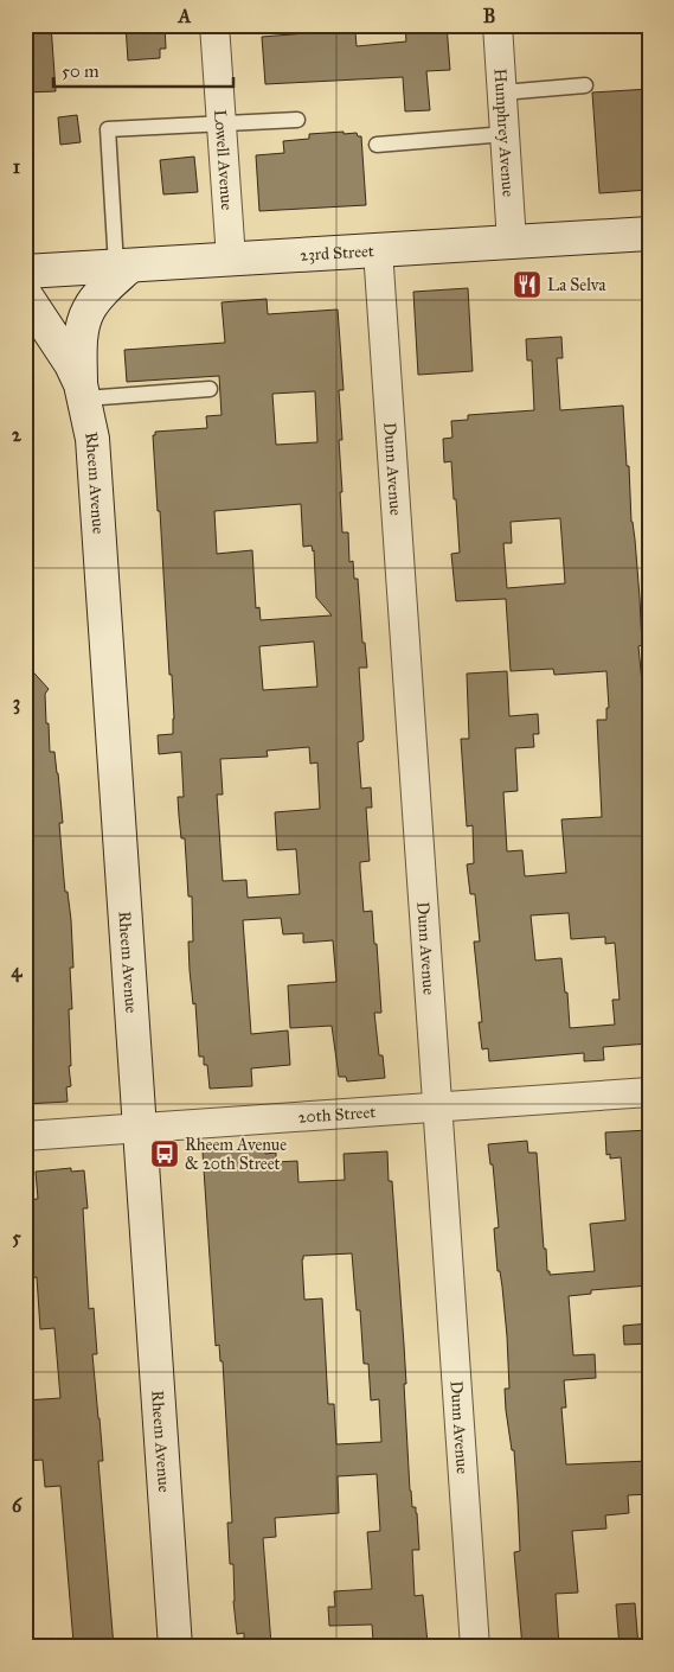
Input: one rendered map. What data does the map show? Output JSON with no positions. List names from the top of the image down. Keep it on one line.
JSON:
{"streets":{"street":["Humphrey Avenue","Lowell Avenue","23rd Street","Dunn Avenue","Rheem Avenue","20th Street"]},"crossings":[["Humphrey Avenue","23rd Street"],["Lowell Avenue","23rd Street"],["23rd Street","Dunn Avenue"],["Dunn Avenue","20th Street"],["Rheem Avenue","20th Street"]],"places":{"restaurant":["La Selva"],"bus stop":["Rheem Avenue & 20th Street"]},"scale_bar":"50 m","grid":{"columns":["A","B"],"rows":["1","2","3","4","5","6"]}}
